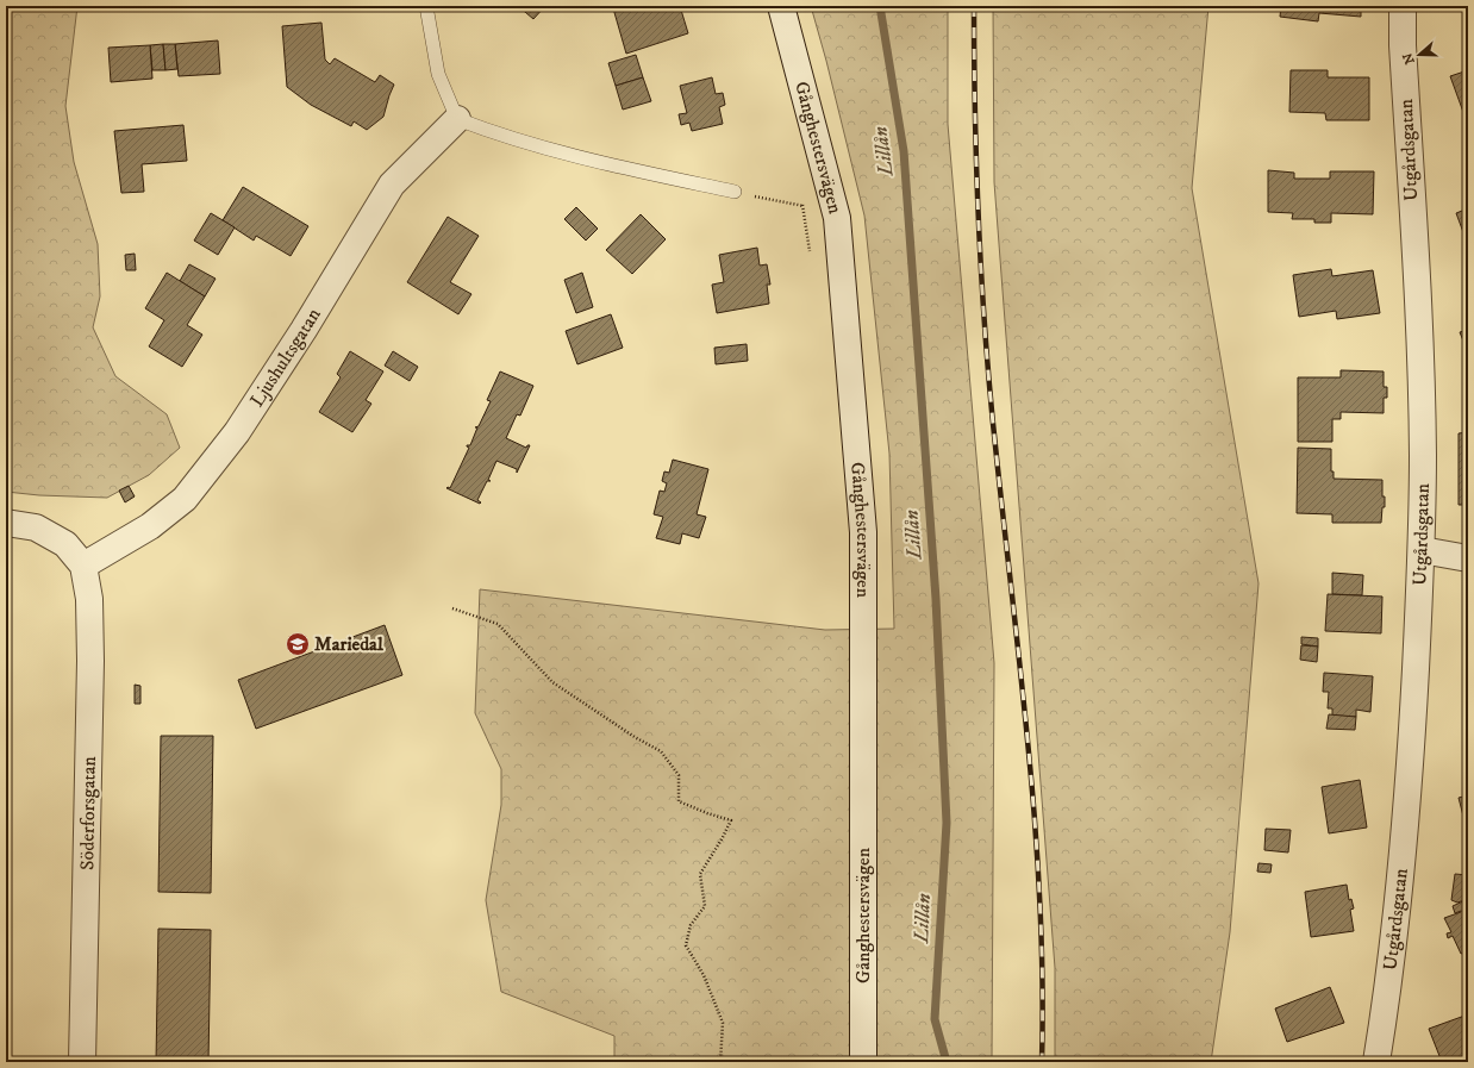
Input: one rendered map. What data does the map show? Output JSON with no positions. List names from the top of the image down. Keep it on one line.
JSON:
{"streets":{"street":["Gånghestersvägen","Utgårdsgatan","Ljushultsgatan","Söderforsgatan"]},"crossings":[["Ljushultsgatan","Söderforsgatan"]],"water":["Lillån"],"places":{"school or university":["Mariedal"]},"north":"left"}
